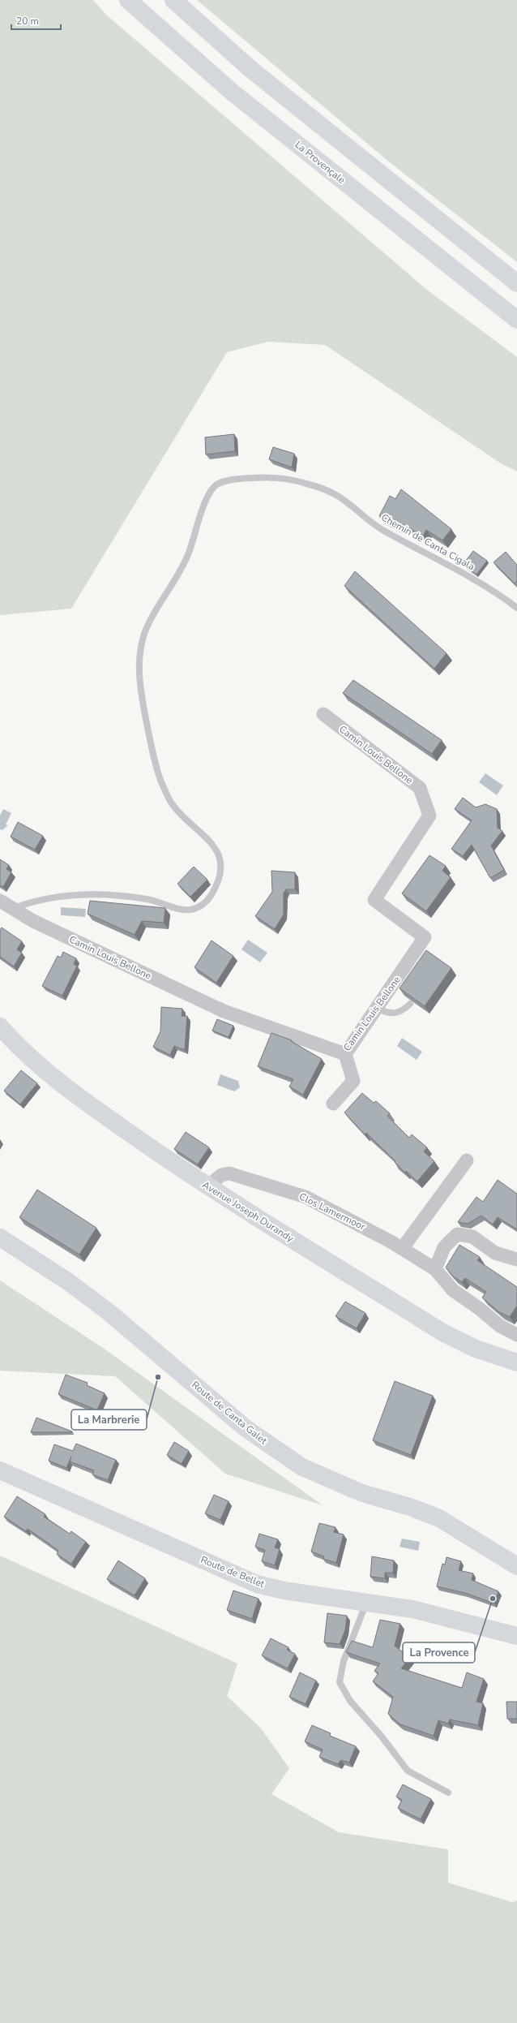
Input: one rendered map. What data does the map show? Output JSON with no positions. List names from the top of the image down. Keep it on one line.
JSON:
{"streets":{"main road":["La Provençale","Avenue Joseph Durandy","Route de Canta Galet","Route de Bellet"],"street":["Camin Louis Bellone","Clos Lamermoor"],"lane":["Chemin de Canta Cigala"]},"crossings":[["Chemin de Canta Cigala","Camin Louis Bellone"],["Avenue Joseph Durandy","Clos Lamermoor"]],"places":["La Marbrerie","La Provence"],"scale_bar":"20 m"}
